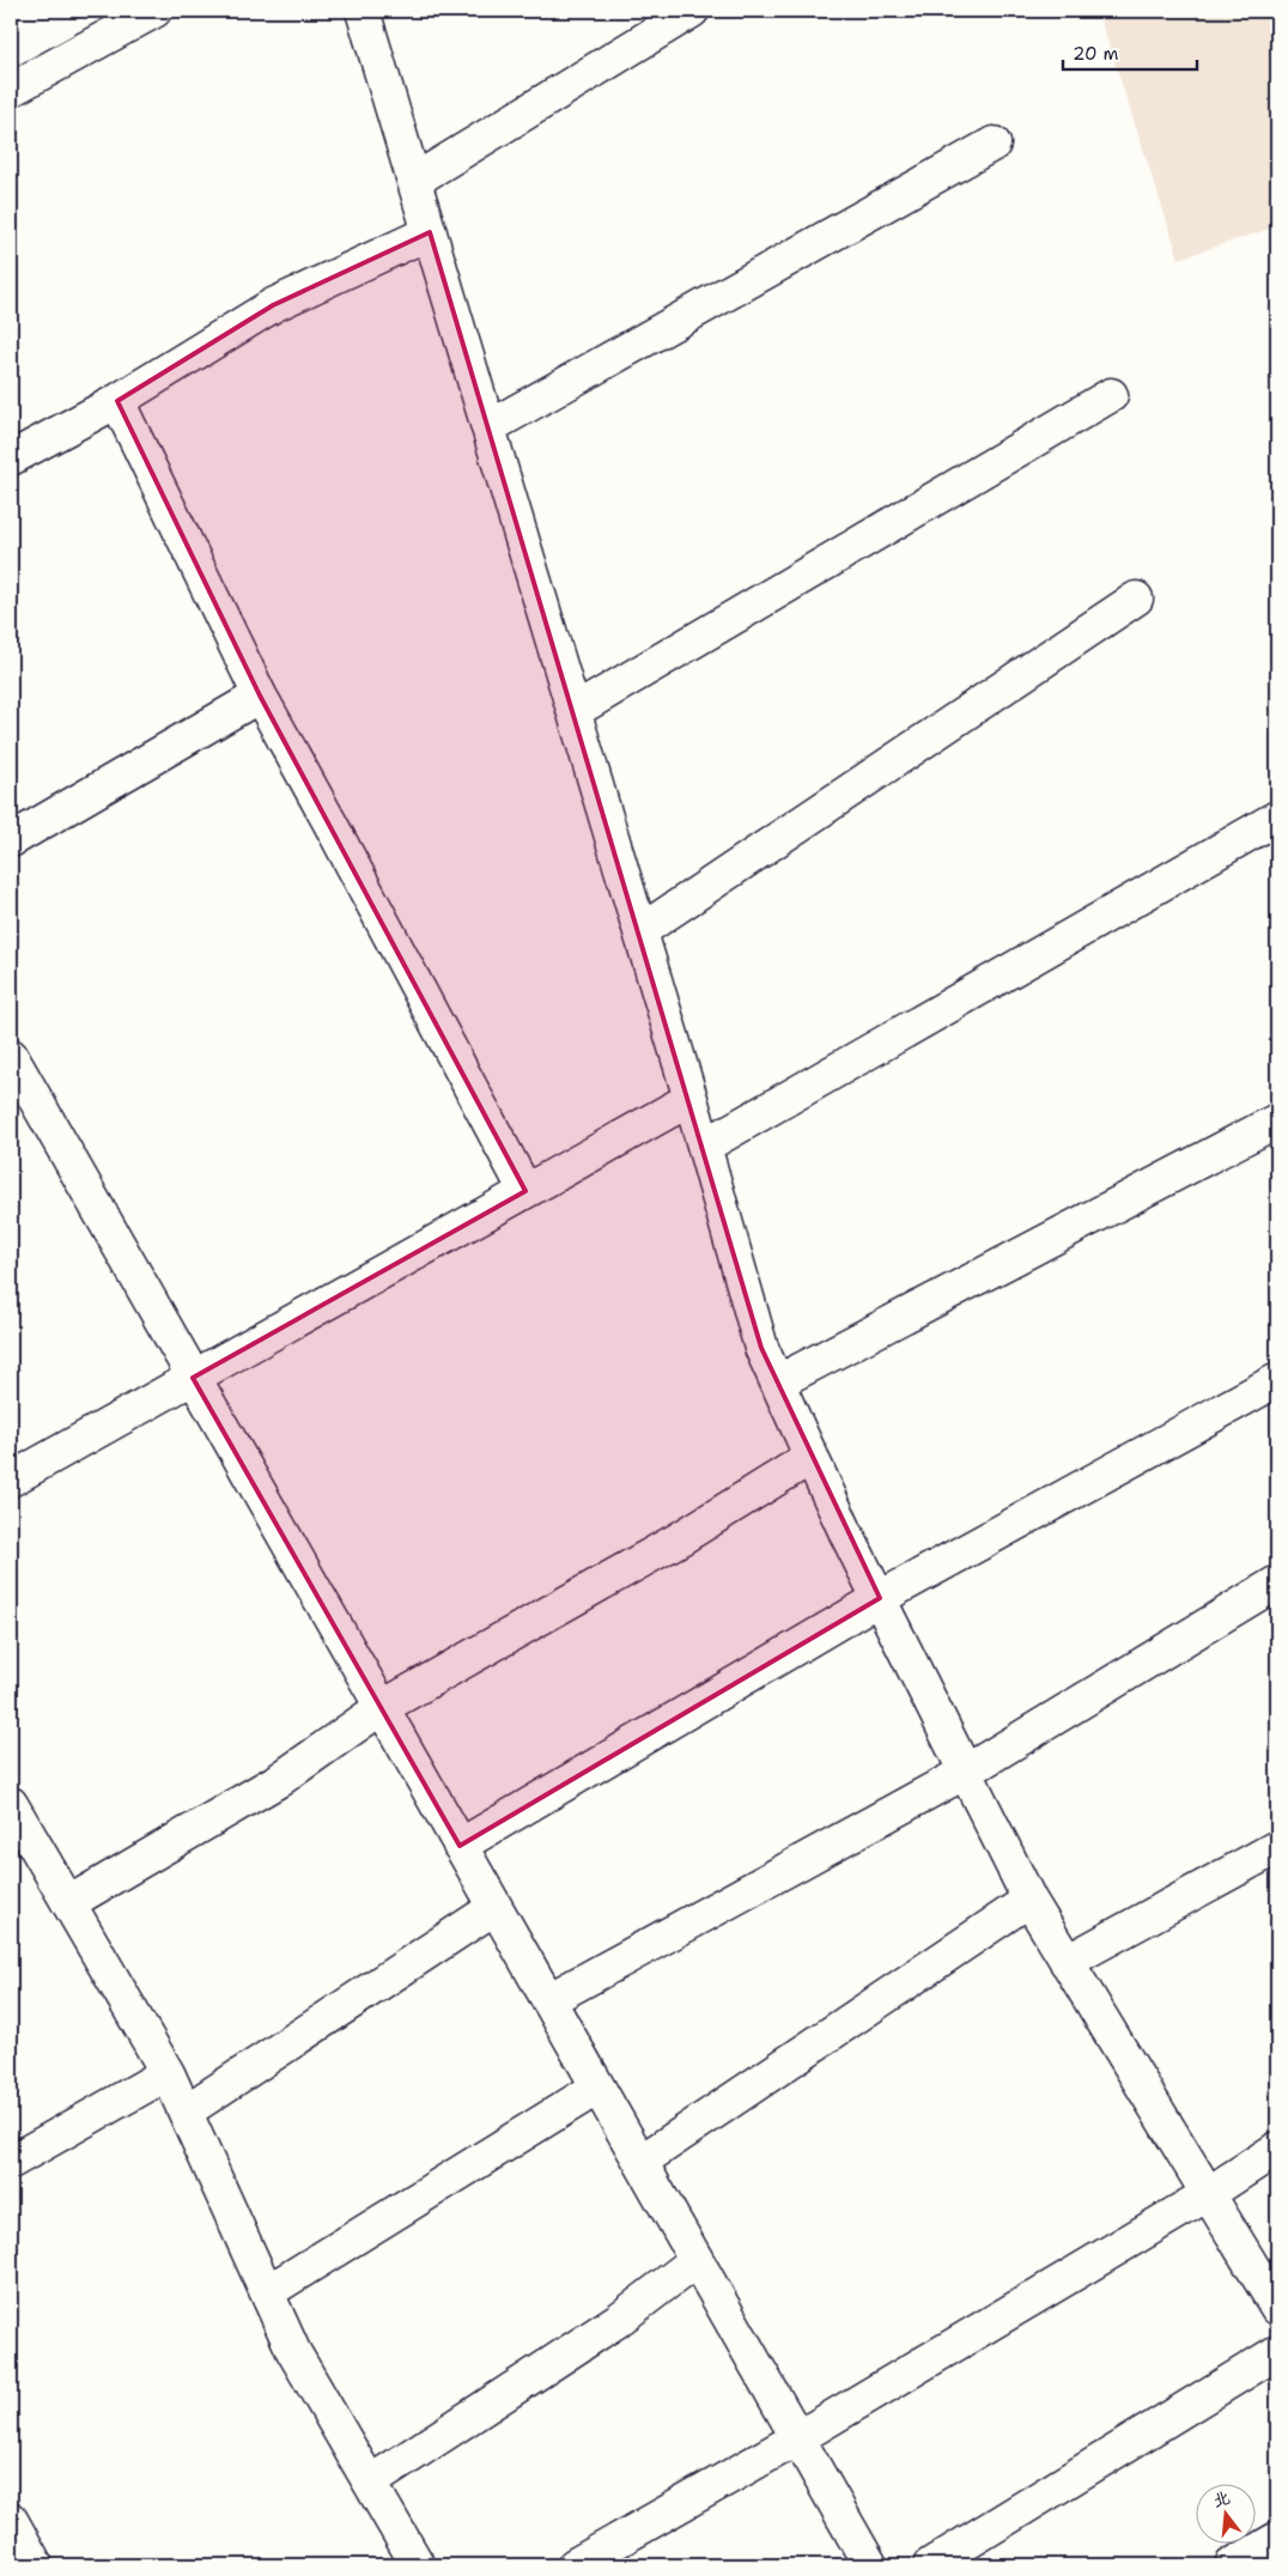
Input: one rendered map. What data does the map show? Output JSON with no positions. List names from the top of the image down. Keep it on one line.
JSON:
{"scale_bar":"20 m","north":"top"}
